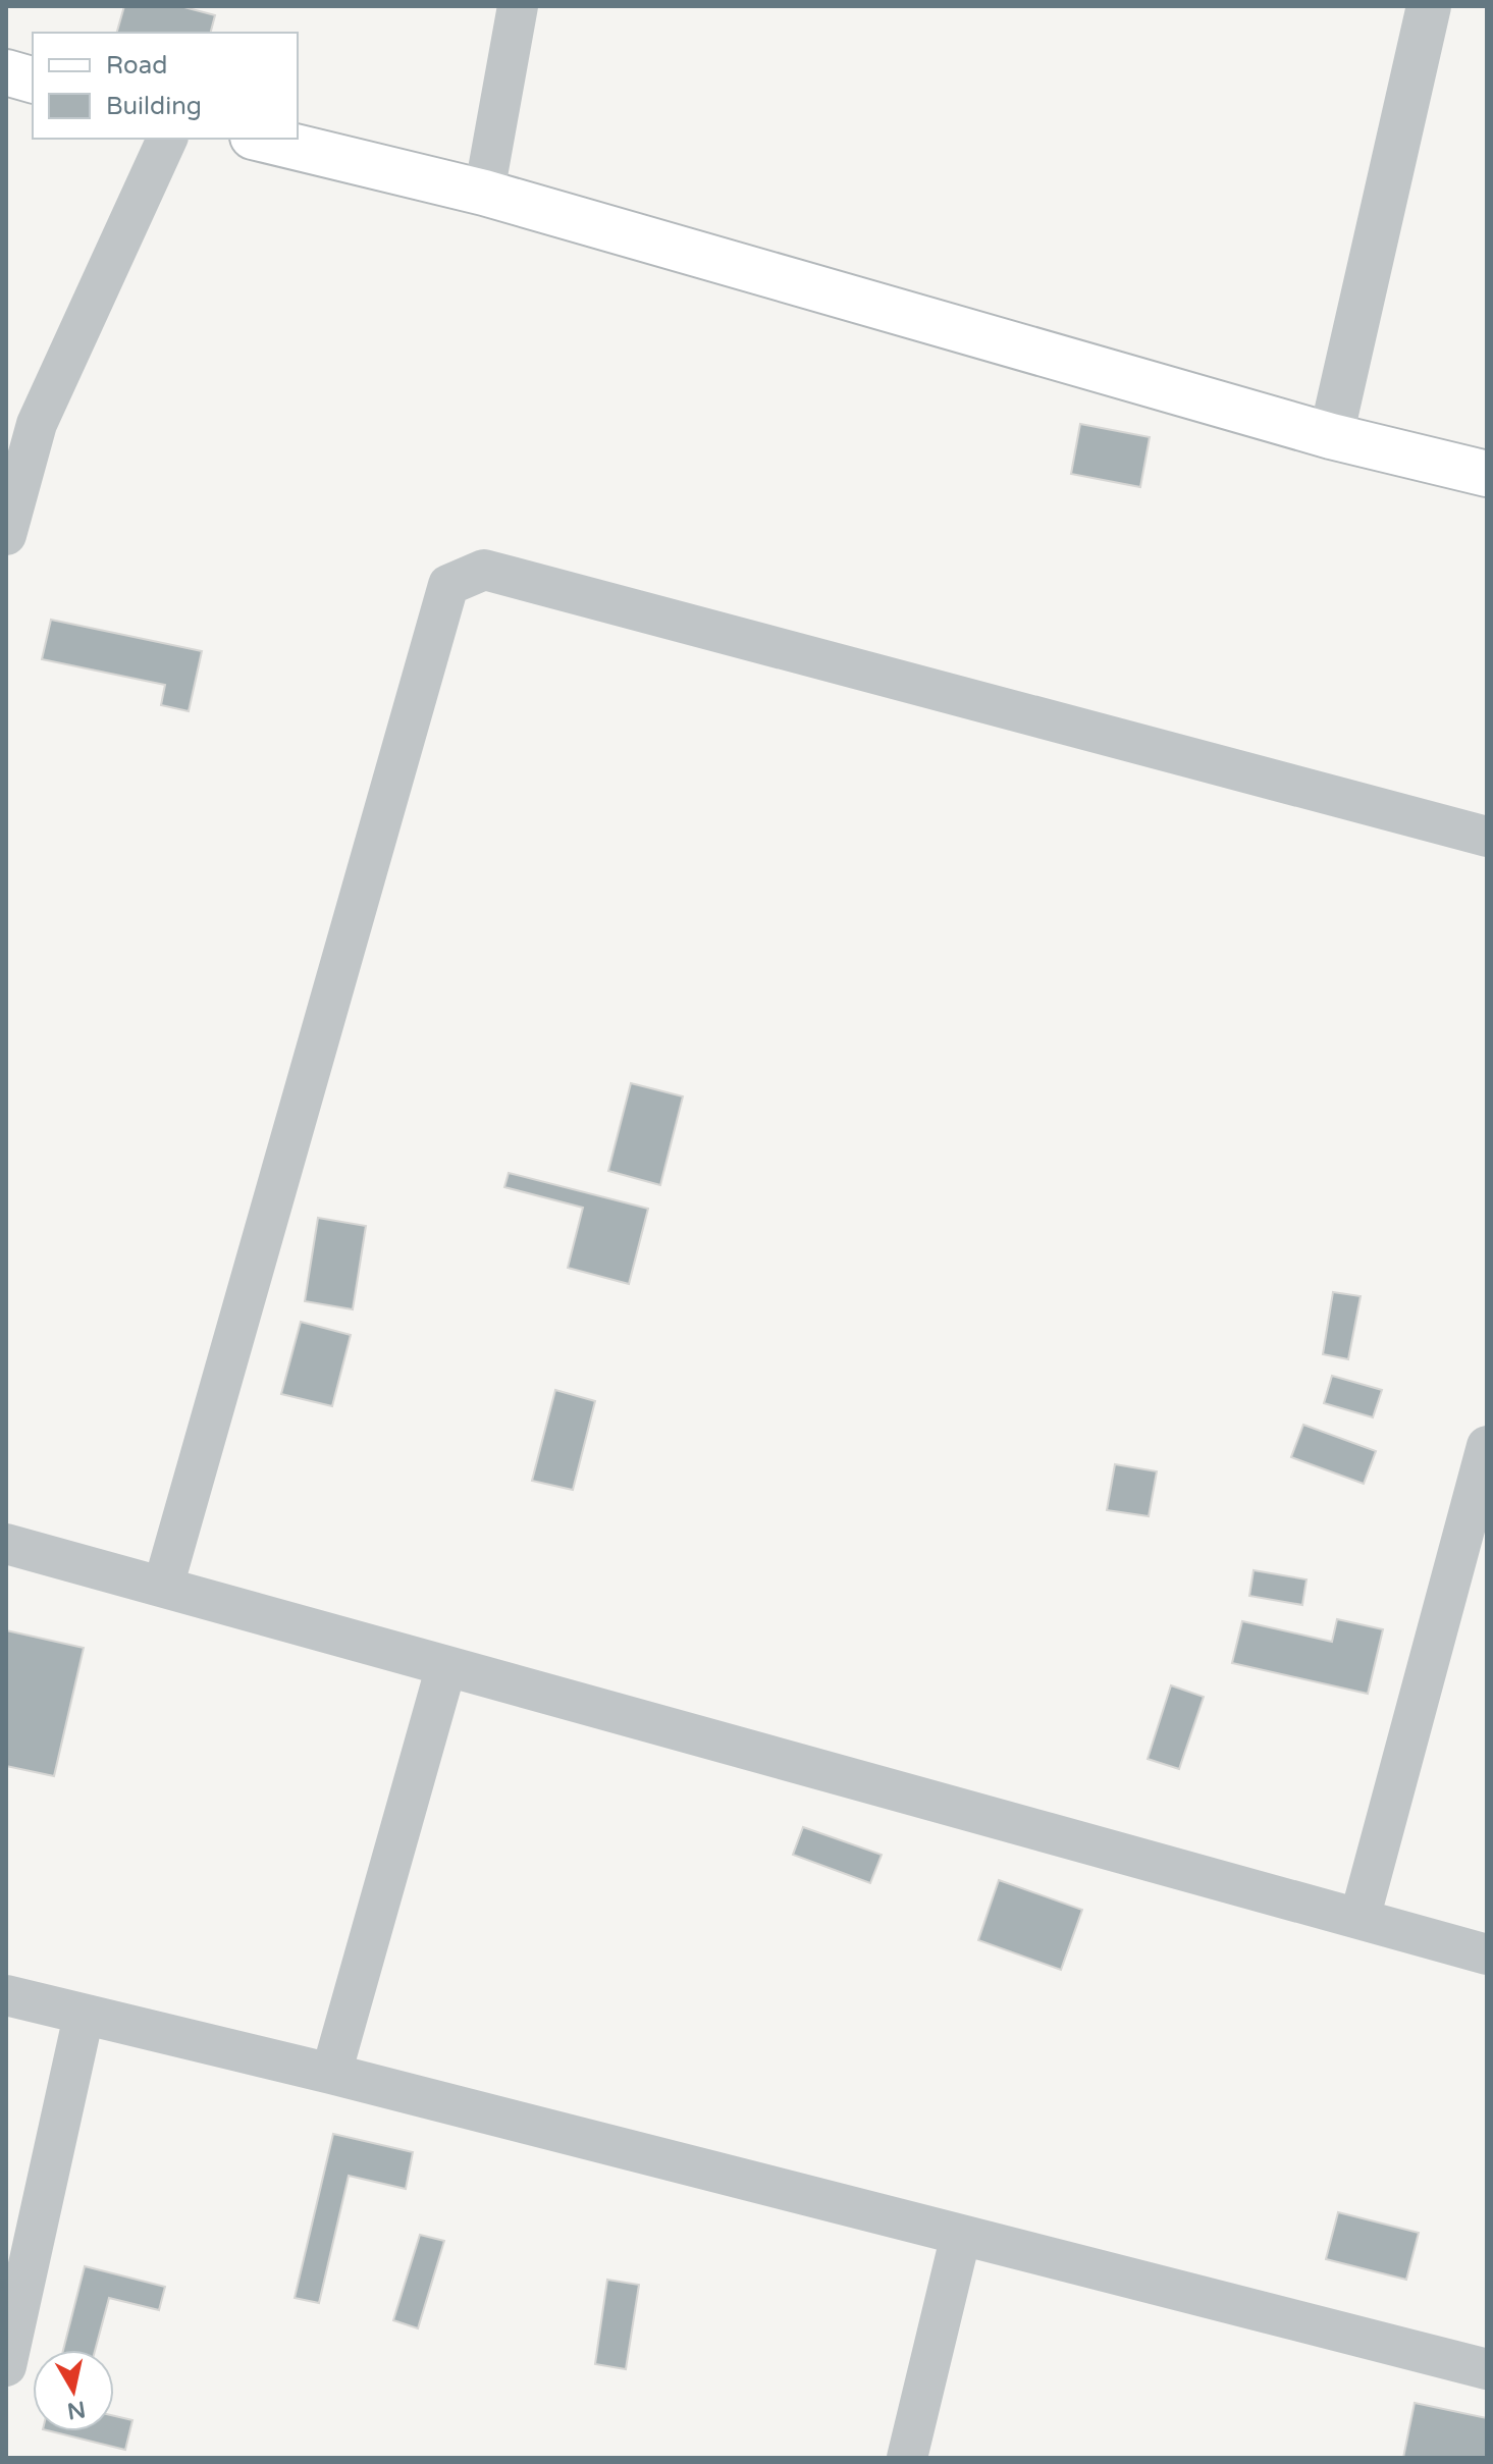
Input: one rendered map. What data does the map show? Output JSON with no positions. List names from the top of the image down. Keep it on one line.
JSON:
{"legend":["Road","Building"],"north":"bottom"}
